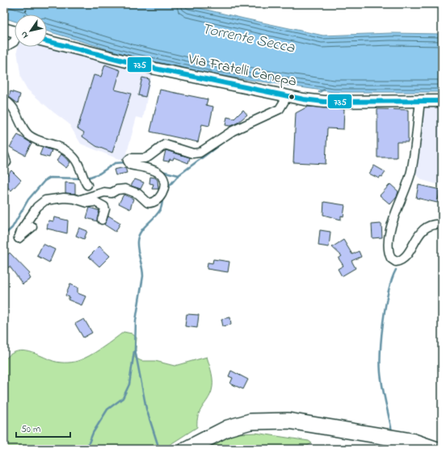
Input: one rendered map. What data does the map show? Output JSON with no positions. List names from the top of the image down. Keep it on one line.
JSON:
{"streets":{"main road":["Via Fratelli Canepa"]},"water":["Torrente Secca"],"lines":["transit line 735"],"scale_bar":"50 m","north":"bottom left"}
